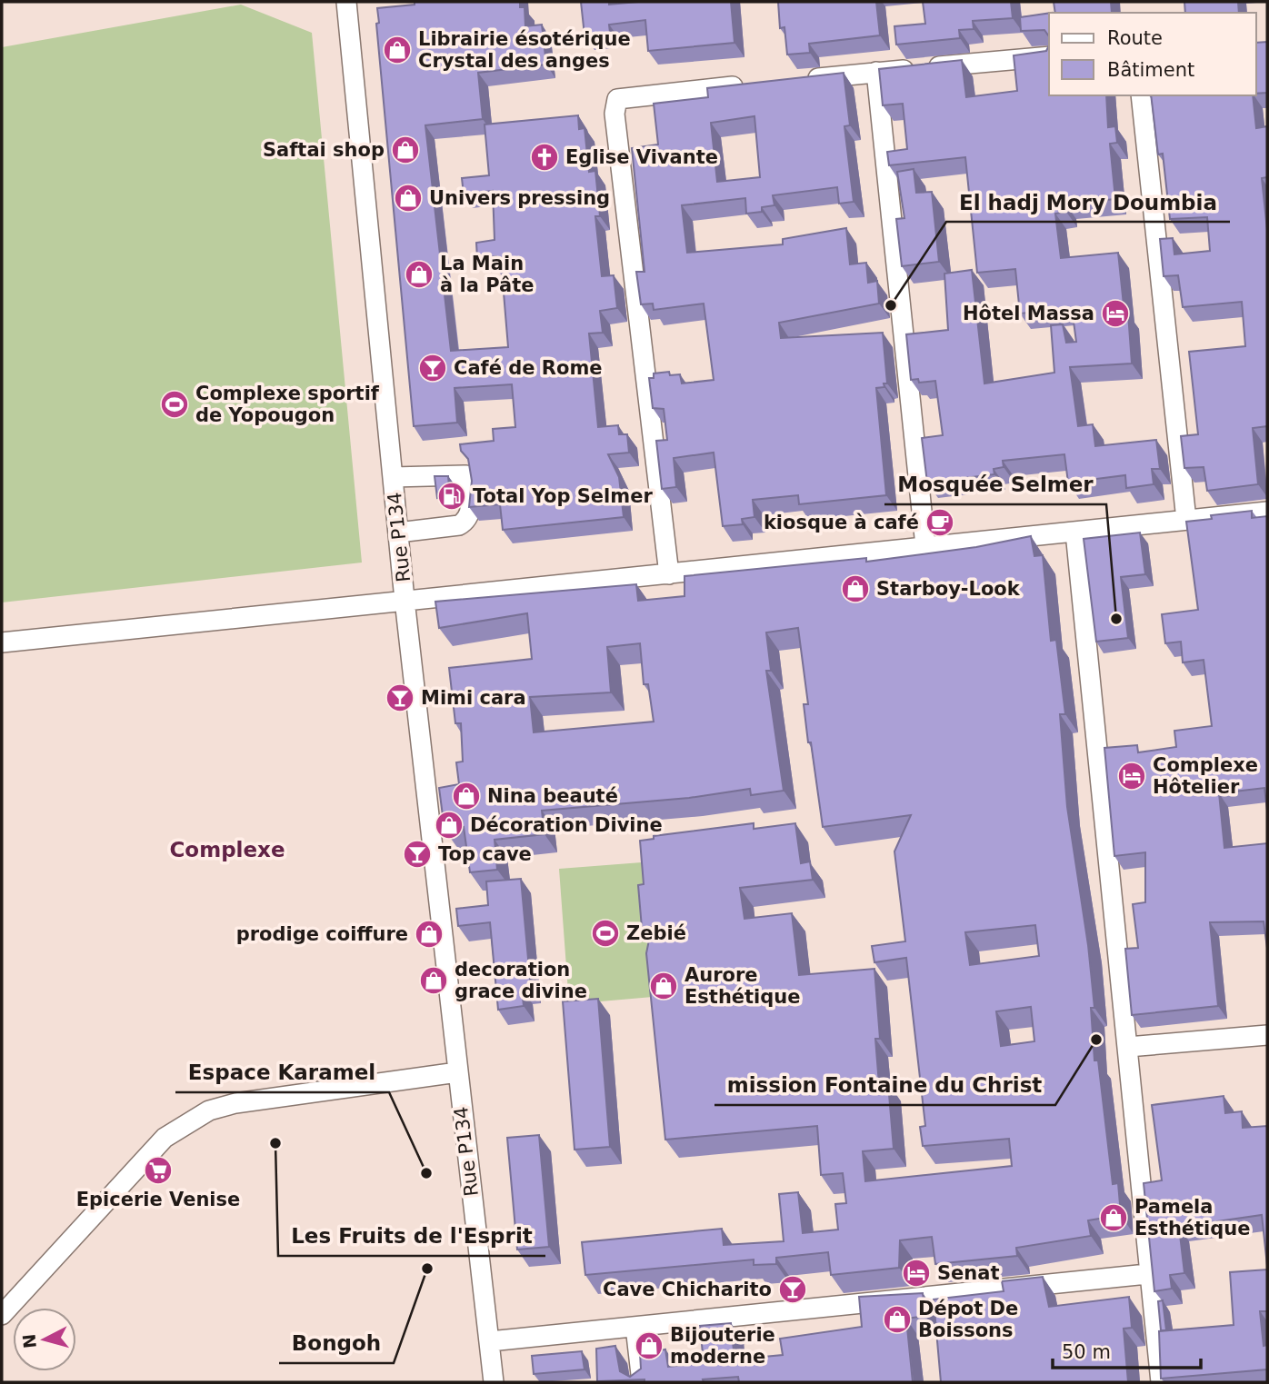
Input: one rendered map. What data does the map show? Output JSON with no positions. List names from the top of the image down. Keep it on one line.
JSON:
{"streets":{"street":["Rue P134"]},"districts":["Complexe"],"places":{"shop":["Librairie ésotérique Crystal des anges","Saftai shop","Univers pressing","La Main à la Pâte","Starboy-Look","Nina beauté","Décoration Divine","prodige coiffure","decoration grace divine","Aurore Esthétique","Pamela Esthétique","Dépot De Boissons","Bijouterie moderne"],"church":["Eglise Vivante"],"other":["El hadj Mory Doumbia","Mosquée Selmer","mission Fontaine du Christ","Les Fruits de l'Esprit","Espace Karamel","Bongoh"],"hotel":["Hôtel Massa","Complexe Hôtelier","Senat"],"bar":["Café de Rome","Mimi cara","Top cave","Cave Chicharito"],"sports":["Complexe sportif de Yopougon","Zebié"],"fuel station":["Total Yop Selmer"],"cafe":["kiosque à café"],"supermarket":["Epicerie Venise"]},"legend":["Route","Bâtiment"],"scale_bar":"50 m","north":"left"}
